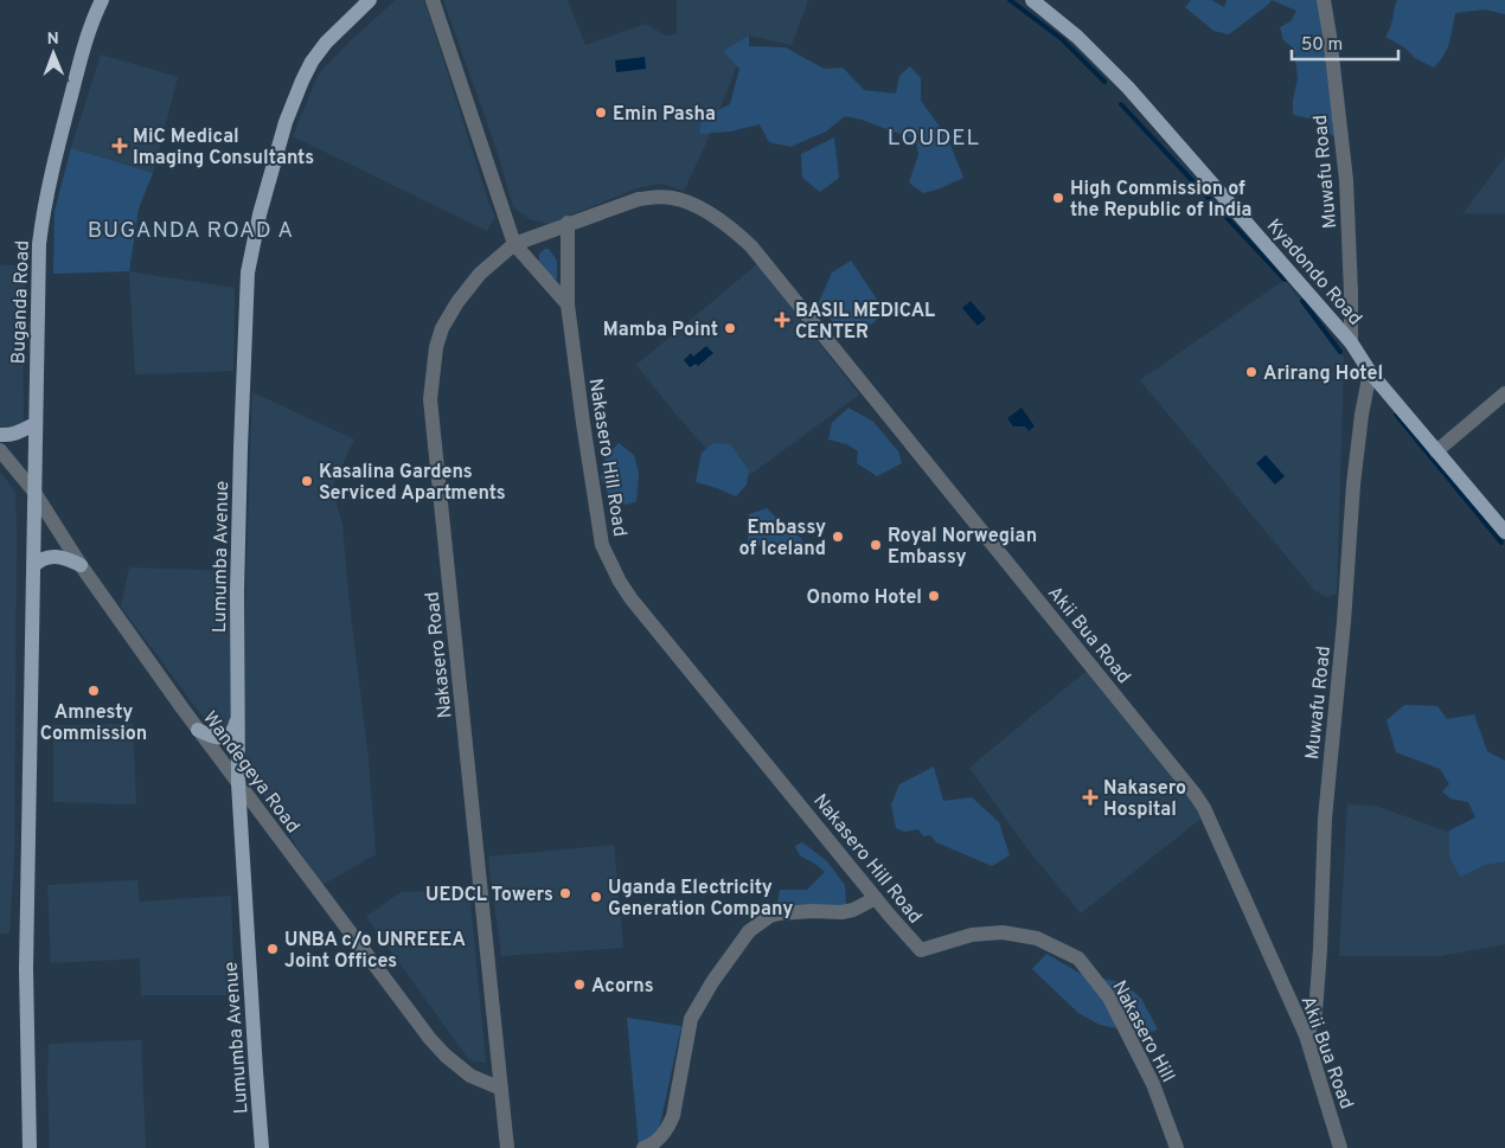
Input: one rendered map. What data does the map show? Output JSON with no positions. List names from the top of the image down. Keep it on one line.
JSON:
{"streets":{"main road":["Kyadondo Road","Buganda Road","Lumumba Avenue"],"street":["Muwafu Road","Nakasero Hill Road","Akii Bua Road","Nakasero Road","Wandegeya Road","Nakasero Hill"]},"crossings":[["Muwafu Road","Kyadondo Road"],["Muwafu Road","Akii Bua Road"],["Buganda Road","Wandegeya Road"],["Nakasero Hill Road","Akii Bua Road"],["Nakasero Hill Road","Nakasero Road"],["Nakasero Hill Road","Nakasero Hill"],["Lumumba Avenue","Wandegeya Road"],["Akii Bua Road","Nakasero Road"],["Nakasero Road","Wandegeya Road"]],"districts":["LOUDEL","BUGANDA ROAD A"],"places":{"other":["Emin Pasha","High Commission of the Republic of India","Mamba Point","Arirang Hotel","Kasalina Gardens Serviced Apartments","Embassy of Iceland","Royal Norwegian Embassy","Onomo Hotel","Amnesty Commission","UEDCL Towers","Uganda Electricity Generation Company","UNBA c/o UNREEEA Joint Offices","Acorns"],"health":["MiC Medical Imaging Consultants","BASIL MEDICAL CENTER","Nakasero Hospital"]},"scale_bar":"50 m","north":"top"}
